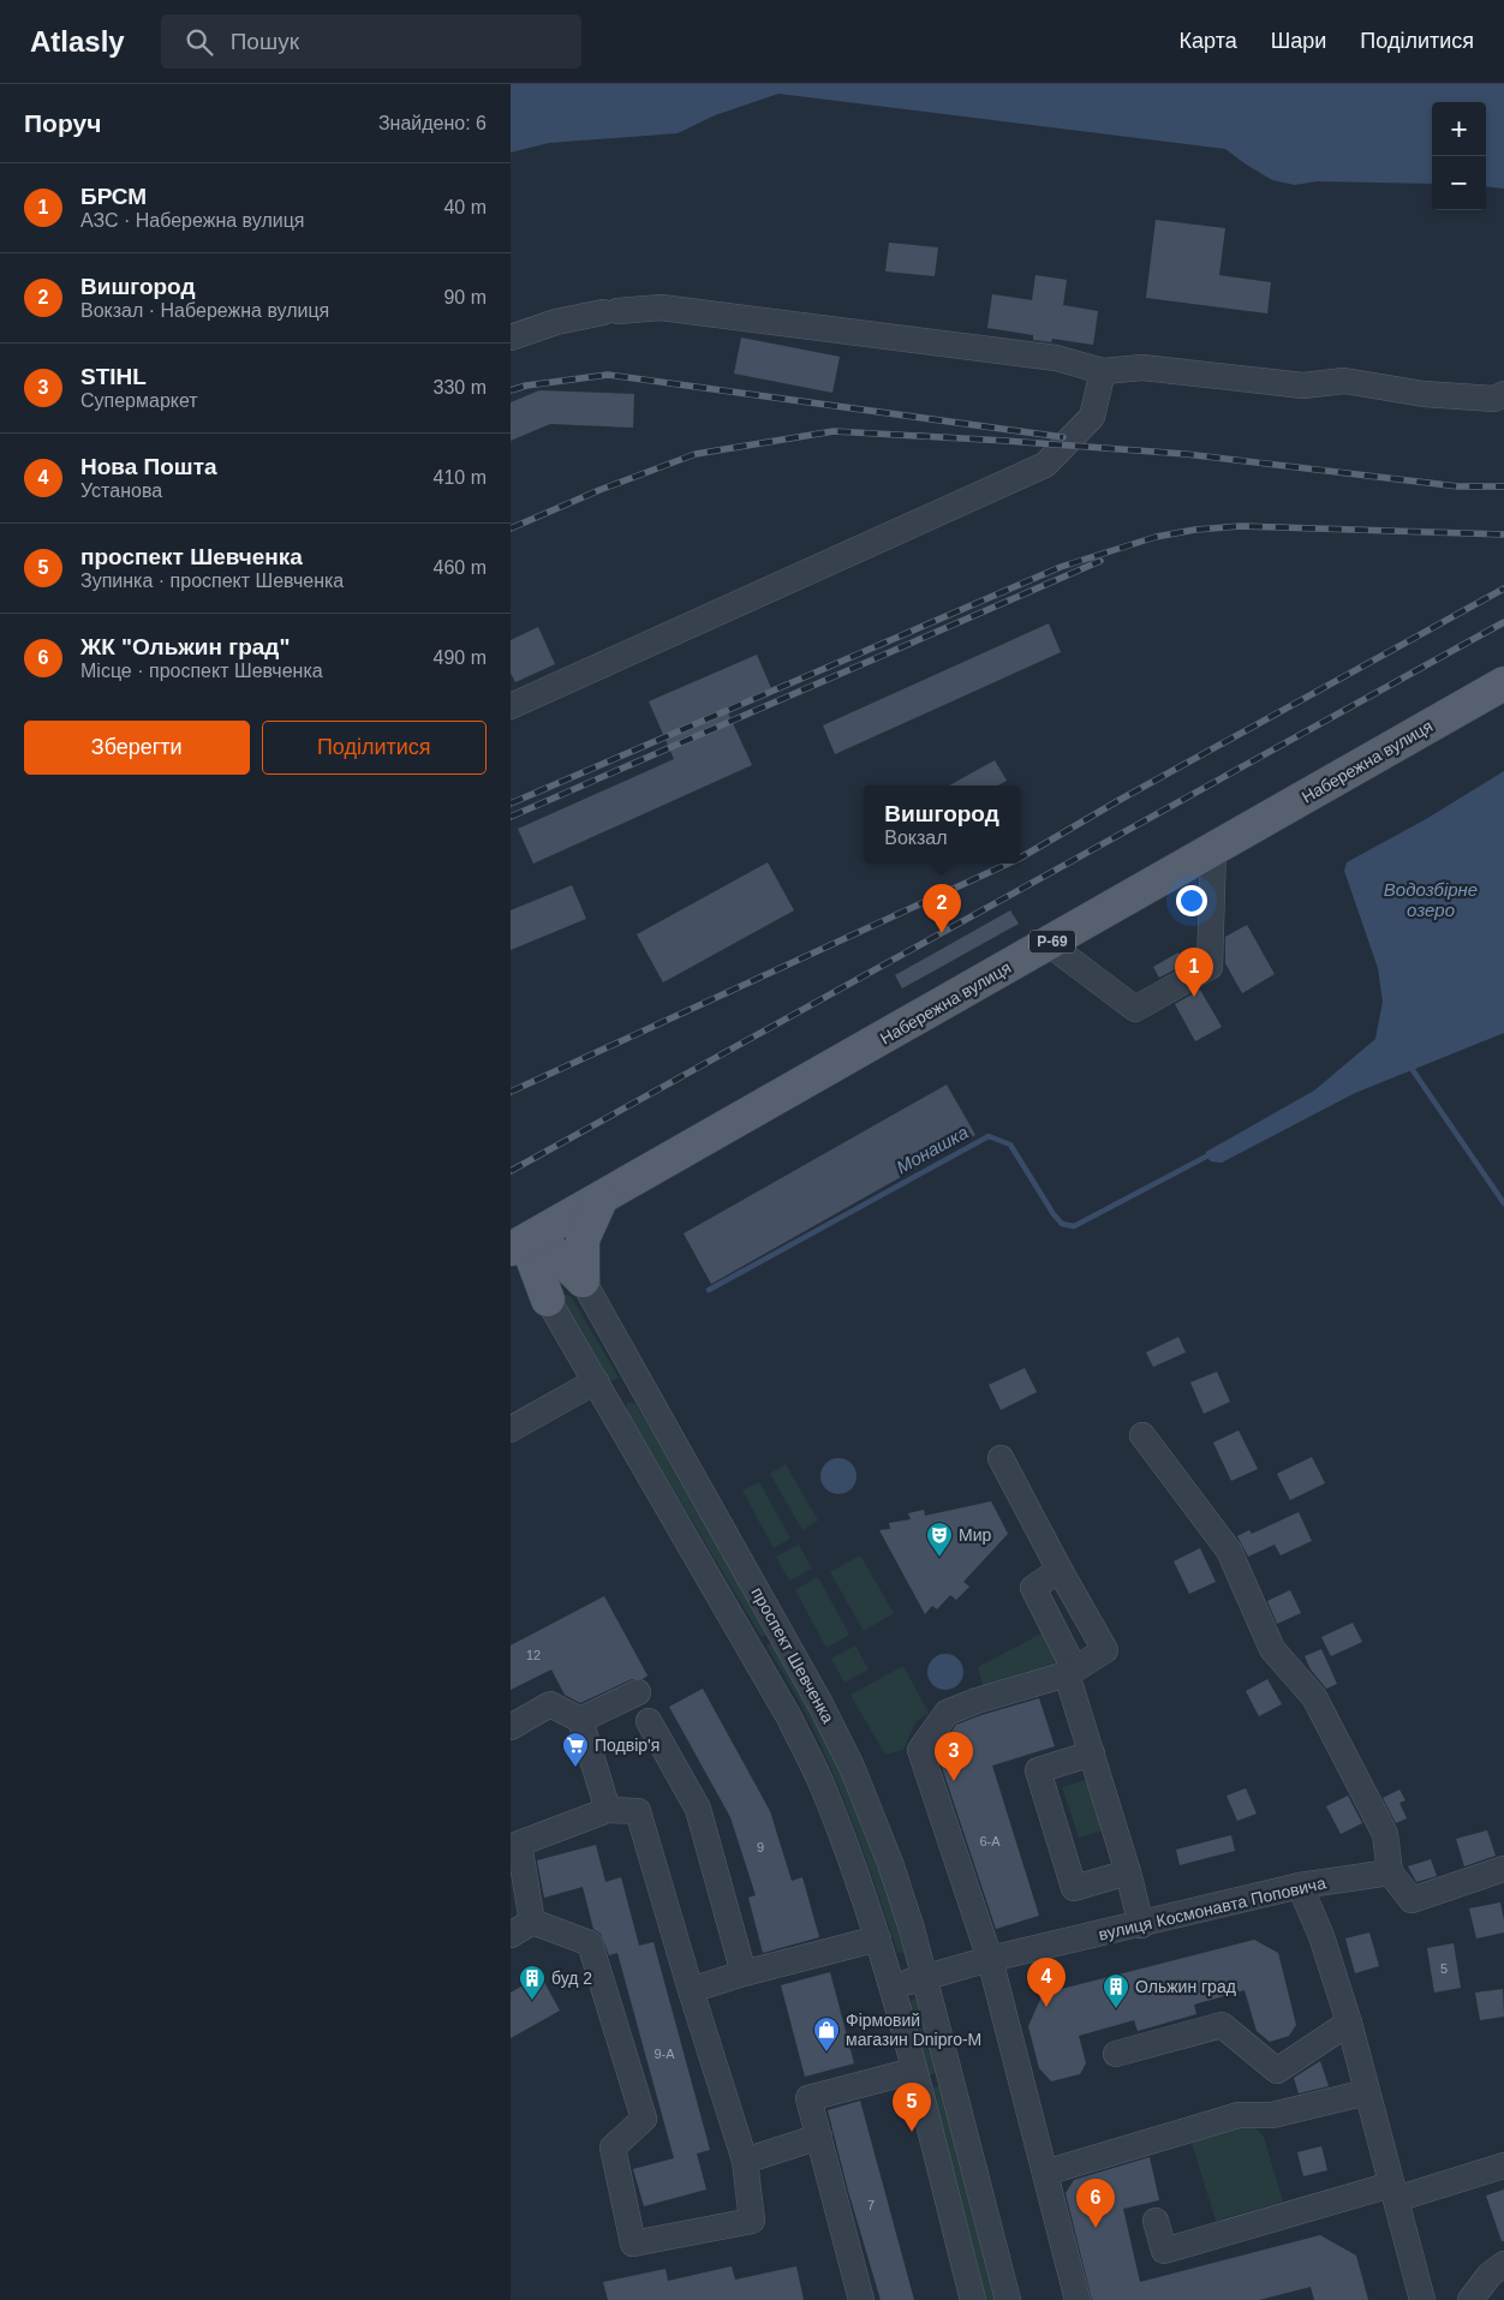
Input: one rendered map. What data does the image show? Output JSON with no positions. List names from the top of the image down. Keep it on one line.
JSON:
{"streets":{"main road":["Набережна вулиця","Р-69"],"street":["проспект Шевченка","вулиця Космонавта Поповича"]},"crossings":[["проспект Шевченка","вулиця Космонавта Поповича"]],"water":["Водозбірне озеро","Монашка"],"places":{"theatre":["Мир"],"supermarket":["Подвір'я"],"building":["буд 2","Ольжин град"],"shop":["Фірмовий магазин Dnipro-M"]},"house_numbers":["12","6-А","9","5","9-А","7"],"page":{"header":"Atlasly","search":"Пошук","nav":["Карта","Шари","Поділитися"],"heading":["Поруч","Знайдено: 6"],"map_buttons":["+","−"],"list":[{"mark":"1","name":"БРСМ","note":"АЗС · Набережна вулиця","value":"40 m"},{"mark":"2","name":"Вишгород","note":"Вокзал · Набережна вулиця","value":"90 m"},{"mark":"3","name":"STIHL","note":"Супермаркет","value":"330 m"},{"mark":"4","name":"Нова Пошта","note":"Установа","value":"410 m"},{"mark":"5","name":"проспект Шевченка","note":"Зупинка · проспект Шевченка","value":"460 m"},{"mark":"6","name":"ЖК \"Ольжин град\"","note":"Місце · проспект Шевченка","value":"490 m"}],"buttons":["Зберегти","Поділитися"],"popup":["Вишгород","Вокзал"],"pins":["2","1","3","4","5","6"]}}
